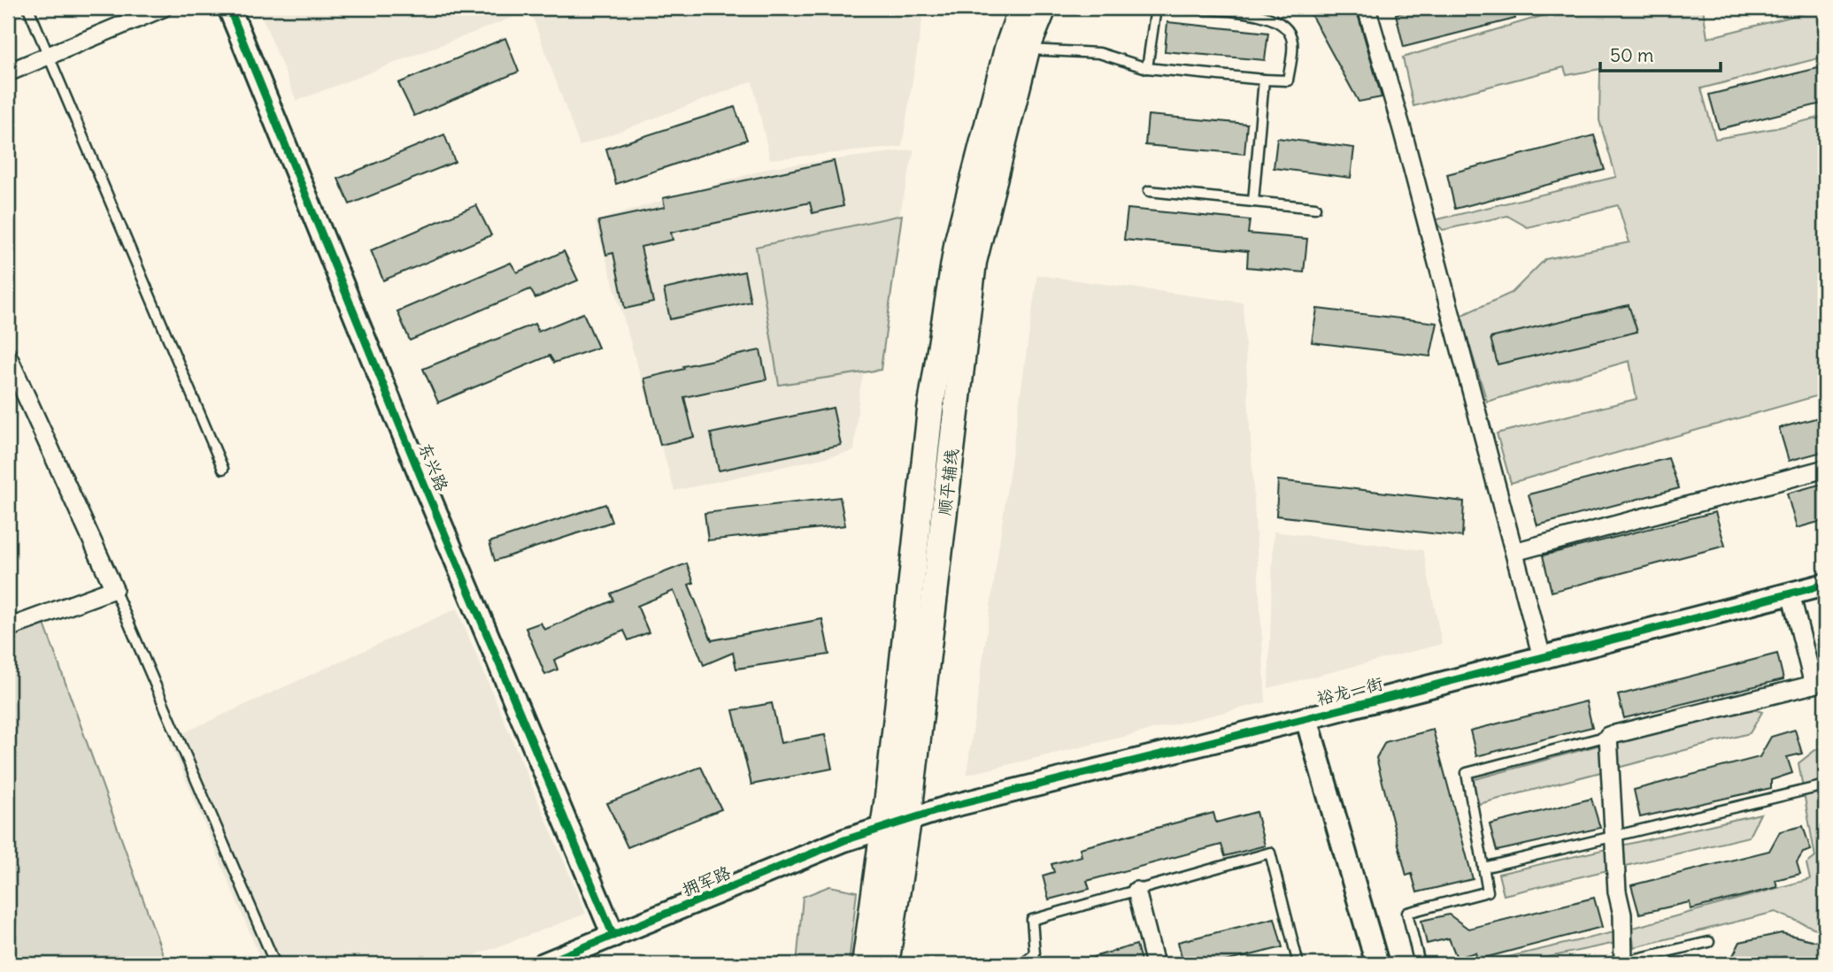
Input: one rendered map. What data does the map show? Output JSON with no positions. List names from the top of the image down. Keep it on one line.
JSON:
{"streets":{"main road":["顺平辅线"],"street":["东兴路","裕龙一街","拥军路"]},"crossings":[["东兴路","拥军路"],["顺平辅线","裕龙一街"],["顺平辅线","拥军路"],["裕龙一街","拥军路"]],"scale_bar":"50 m"}
